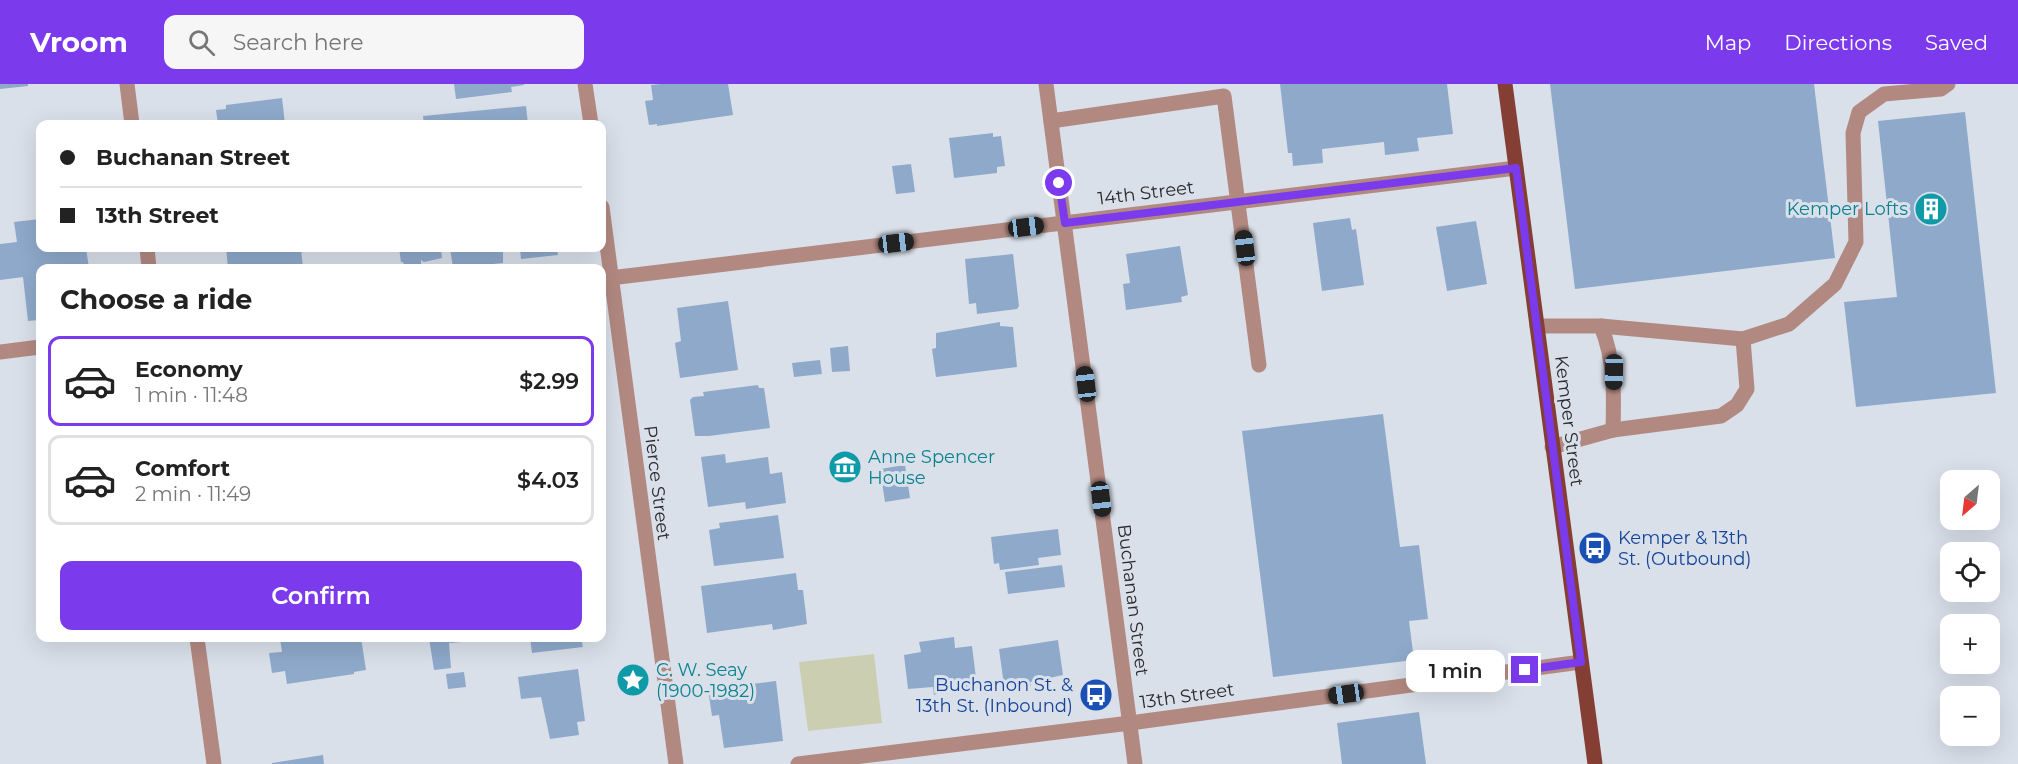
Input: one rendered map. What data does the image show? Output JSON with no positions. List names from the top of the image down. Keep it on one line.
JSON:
{"streets":{"main road":["Kemper Street"],"street":["14th Street","Pierce Street","Buchanan Street","13th Street"]},"crossings":[["14th Street","Kemper Street"],["14th Street","Pierce Street"],["14th Street","Buchanan Street"],["Kemper Street","13th Street"],["Buchanan Street","13th Street"]],"places":{"building":["Kemper Lofts"],"museum":["Anne Spencer House"],"bus stop":["Kemper & 13th St. (Outbound)","Buchanon St. & 13th St. (Inbound)"],"place":["C. W. Seay (1900-1982)"]},"north":"bottom left","page":{"header":"Vroom","search":"Search here","nav":["Map","Directions","Saved"],"banner":["Buchanan Street","13th Street"],"heading":"Choose a ride","list":[{"name":"Economy","note":"1 min · 11:48","value":"$2.99"},{"name":"Comfort","note":"2 min · 11:49","value":"$4.03"}],"map_buttons":["+","−"],"buttons":"Confirm","bubble":"1 min"}}
